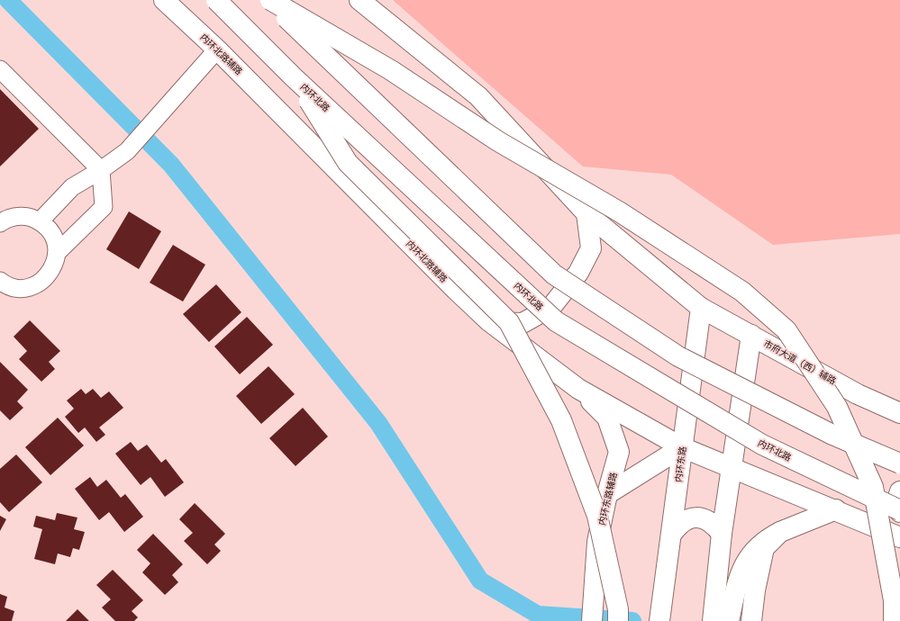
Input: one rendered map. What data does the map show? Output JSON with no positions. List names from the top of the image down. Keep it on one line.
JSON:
{"streets":{"main road":["内环北路辅路","内环北路","市府大道（西）辅路","内环东路","内环东路辅路"]},"crossings":[["内环北路辅路","内环东路"],["内环北路辅路","内环东路辅路"],["市府大道（西）辅路","内环东路"]]}
